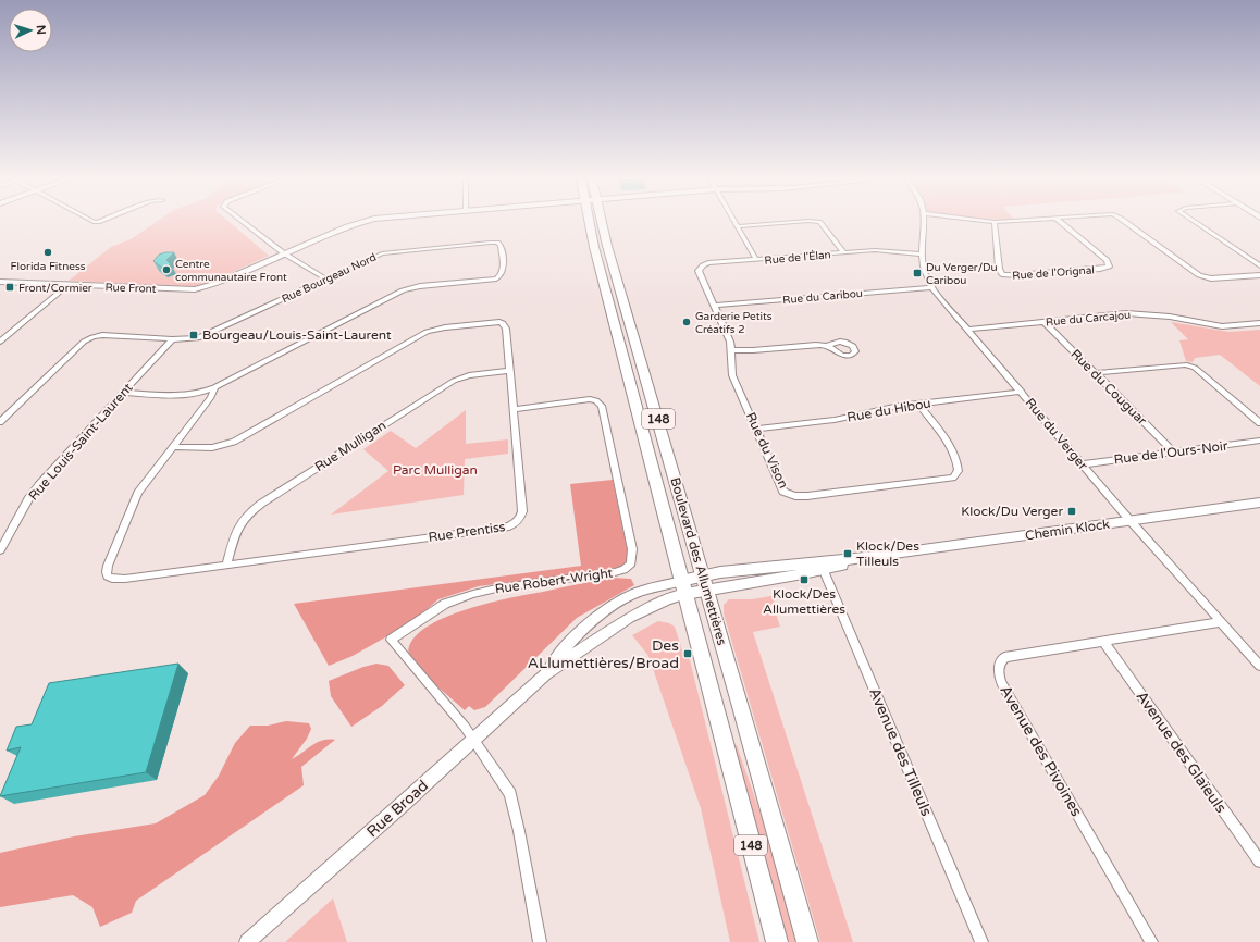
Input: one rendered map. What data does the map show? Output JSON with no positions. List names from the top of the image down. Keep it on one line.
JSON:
{"streets":{"highway":["148","Boulevard des Allumettières"],"main road":["Chemin Klock"],"street":["Rue de l'Élan","Rue de l'Orignal","Rue Bourgeau Nord","Rue Front","Rue du Caribou","Rue du Carcajou","Rue du Couguar","Rue du Hibou","Rue du Verger","Rue Louis-Saint-Laurent","Rue Mulligan","Rue du Vison","Rue de l'Ours-Noir","Rue Prentiss","Rue Robert-Wright","Avenue des Pivoines","Avenue des Tilleuls","Avenue des Glaïeuls","Rue Broad"]},"crossings":[["Rue de l'Élan","Rue du Verger"],["Rue de l'Élan","Rue du Vison"],["Rue Bourgeau Nord","Rue Louis-Saint-Laurent"],["Rue Bourgeau Nord","Rue Prentiss"],["Rue du Caribou","Rue du Verger"],["Rue du Caribou","Rue du Vison"],["Rue du Carcajou","Rue du Couguar"],["Rue du Carcajou","Rue du Verger"],["Rue du Couguar","Rue de l'Ours-Noir"],["Rue du Hibou","Rue du Verger"],["Rue du Hibou","Rue du Vison"],["Rue du Verger","Rue de l'Ours-Noir"],["Rue du Verger","Chemin Klock"],["Rue du Verger","Avenue des Pivoines"],["Rue Mulligan","Rue Prentiss"],["Chemin Klock","Boulevard des Allumettières"],["Chemin Klock","Avenue des Tilleuls"],["Chemin Klock","Rue Broad"],["Rue Prentiss","Rue Robert-Wright"],["Boulevard des Allumettières","Rue Broad"],["Rue Robert-Wright","Rue Broad"],["Avenue des Pivoines","Avenue des Glaïeuls"]],"parks":["Parc Mulligan"],"places":{"other":["Florida Fitness","Centre communautaire Front","Garderie Petits Créatifs 2"],"transit":["Du Verger/Du Caribou","Front/Cormier","Bourgeau/Louis-Saint-Laurent","Klock/Du Verger","Klock/Des Tilleuls","Klock/Des Allumettières","Des ALlumettières/Broad"]},"north":"right"}
